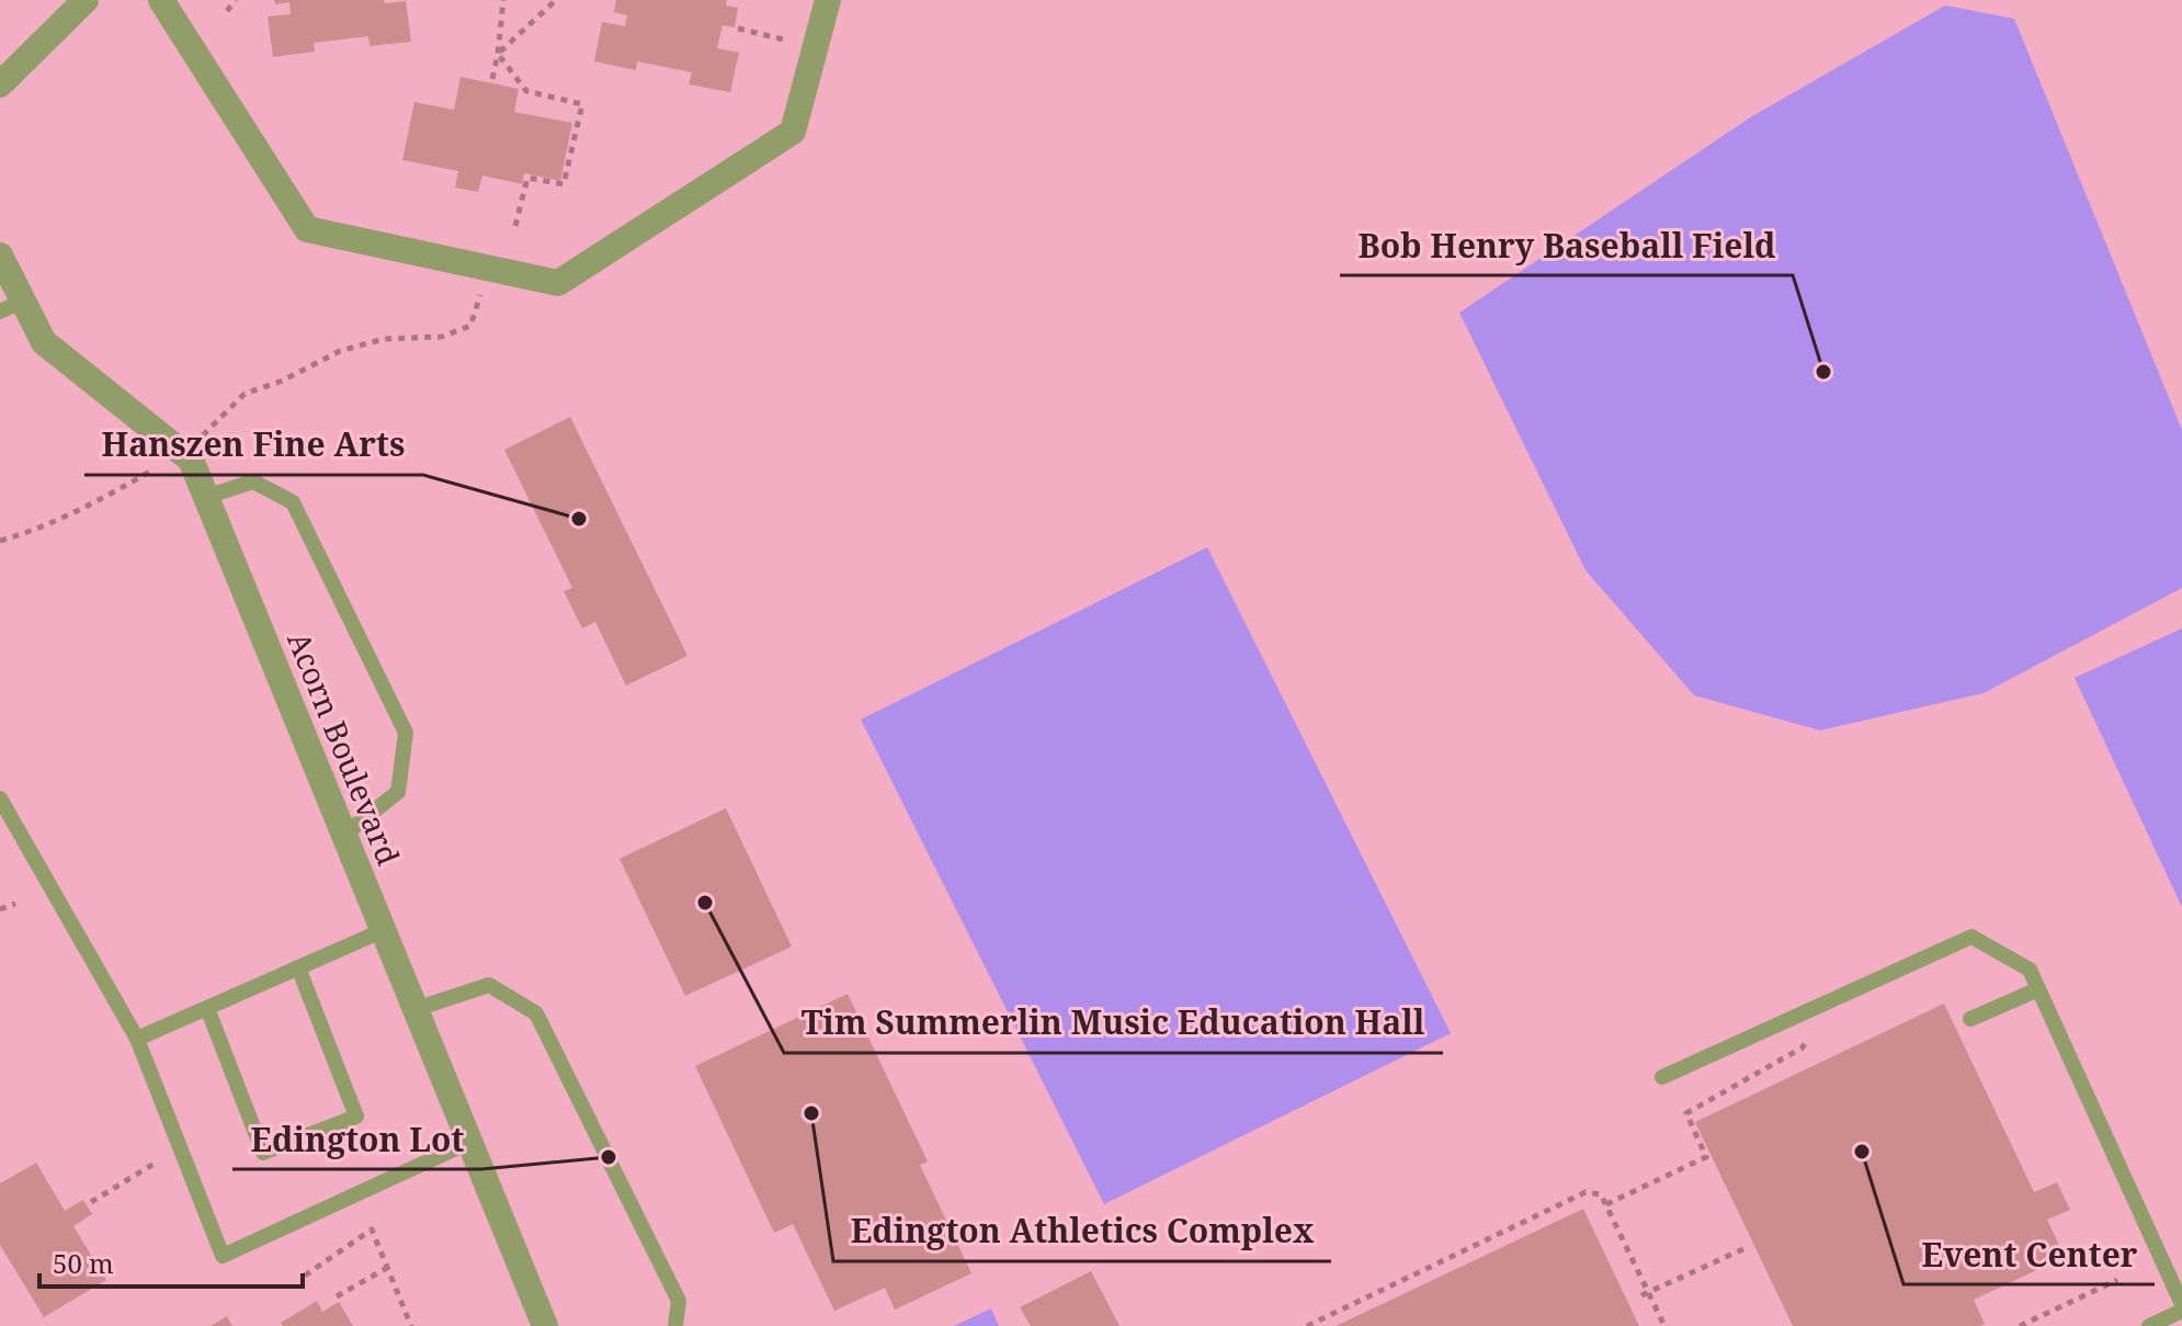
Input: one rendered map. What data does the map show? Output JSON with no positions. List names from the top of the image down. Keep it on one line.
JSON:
{"streets":{"street":["Acorn Boulevard"]},"places":["Bob Henry Baseball Field","Hanszen Fine Arts","Tim Summerlin Music Education Hall","Edington Athletics Complex","Event Center","Edington Lot"],"scale_bar":"50 m"}
